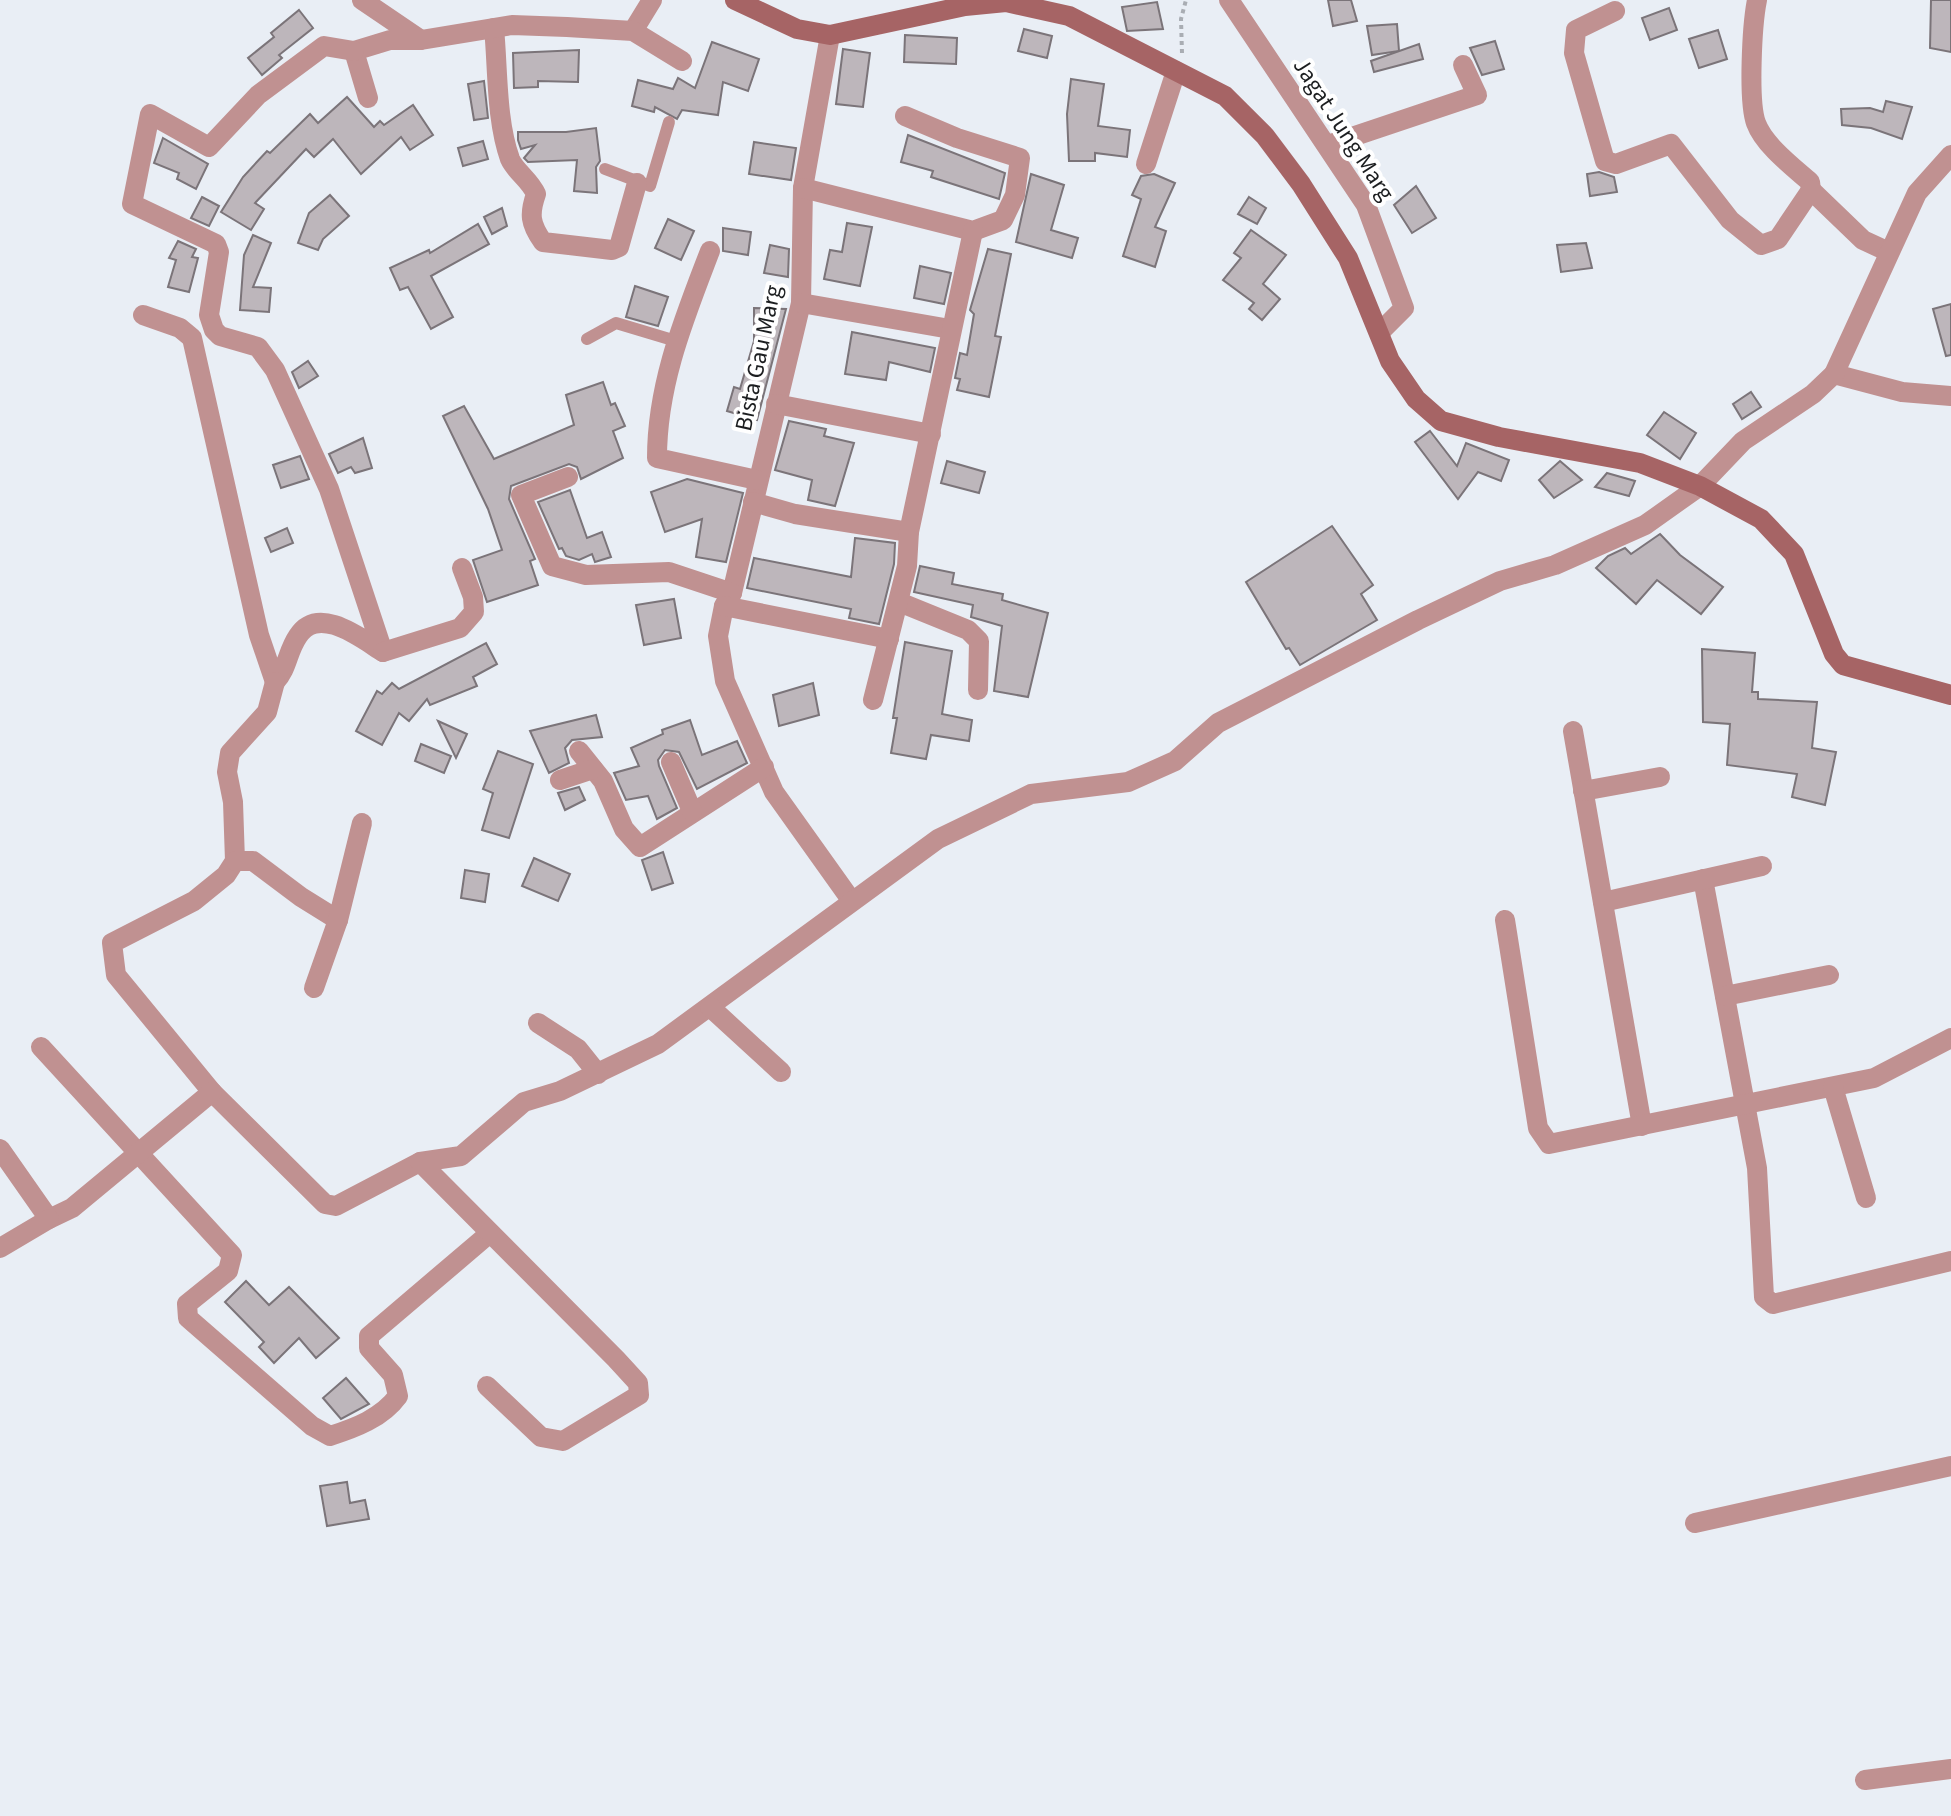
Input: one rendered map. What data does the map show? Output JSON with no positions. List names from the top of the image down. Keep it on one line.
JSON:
{"streets":{"street":["Jagat Jung Marg","Bista Gau Marg"]}}
